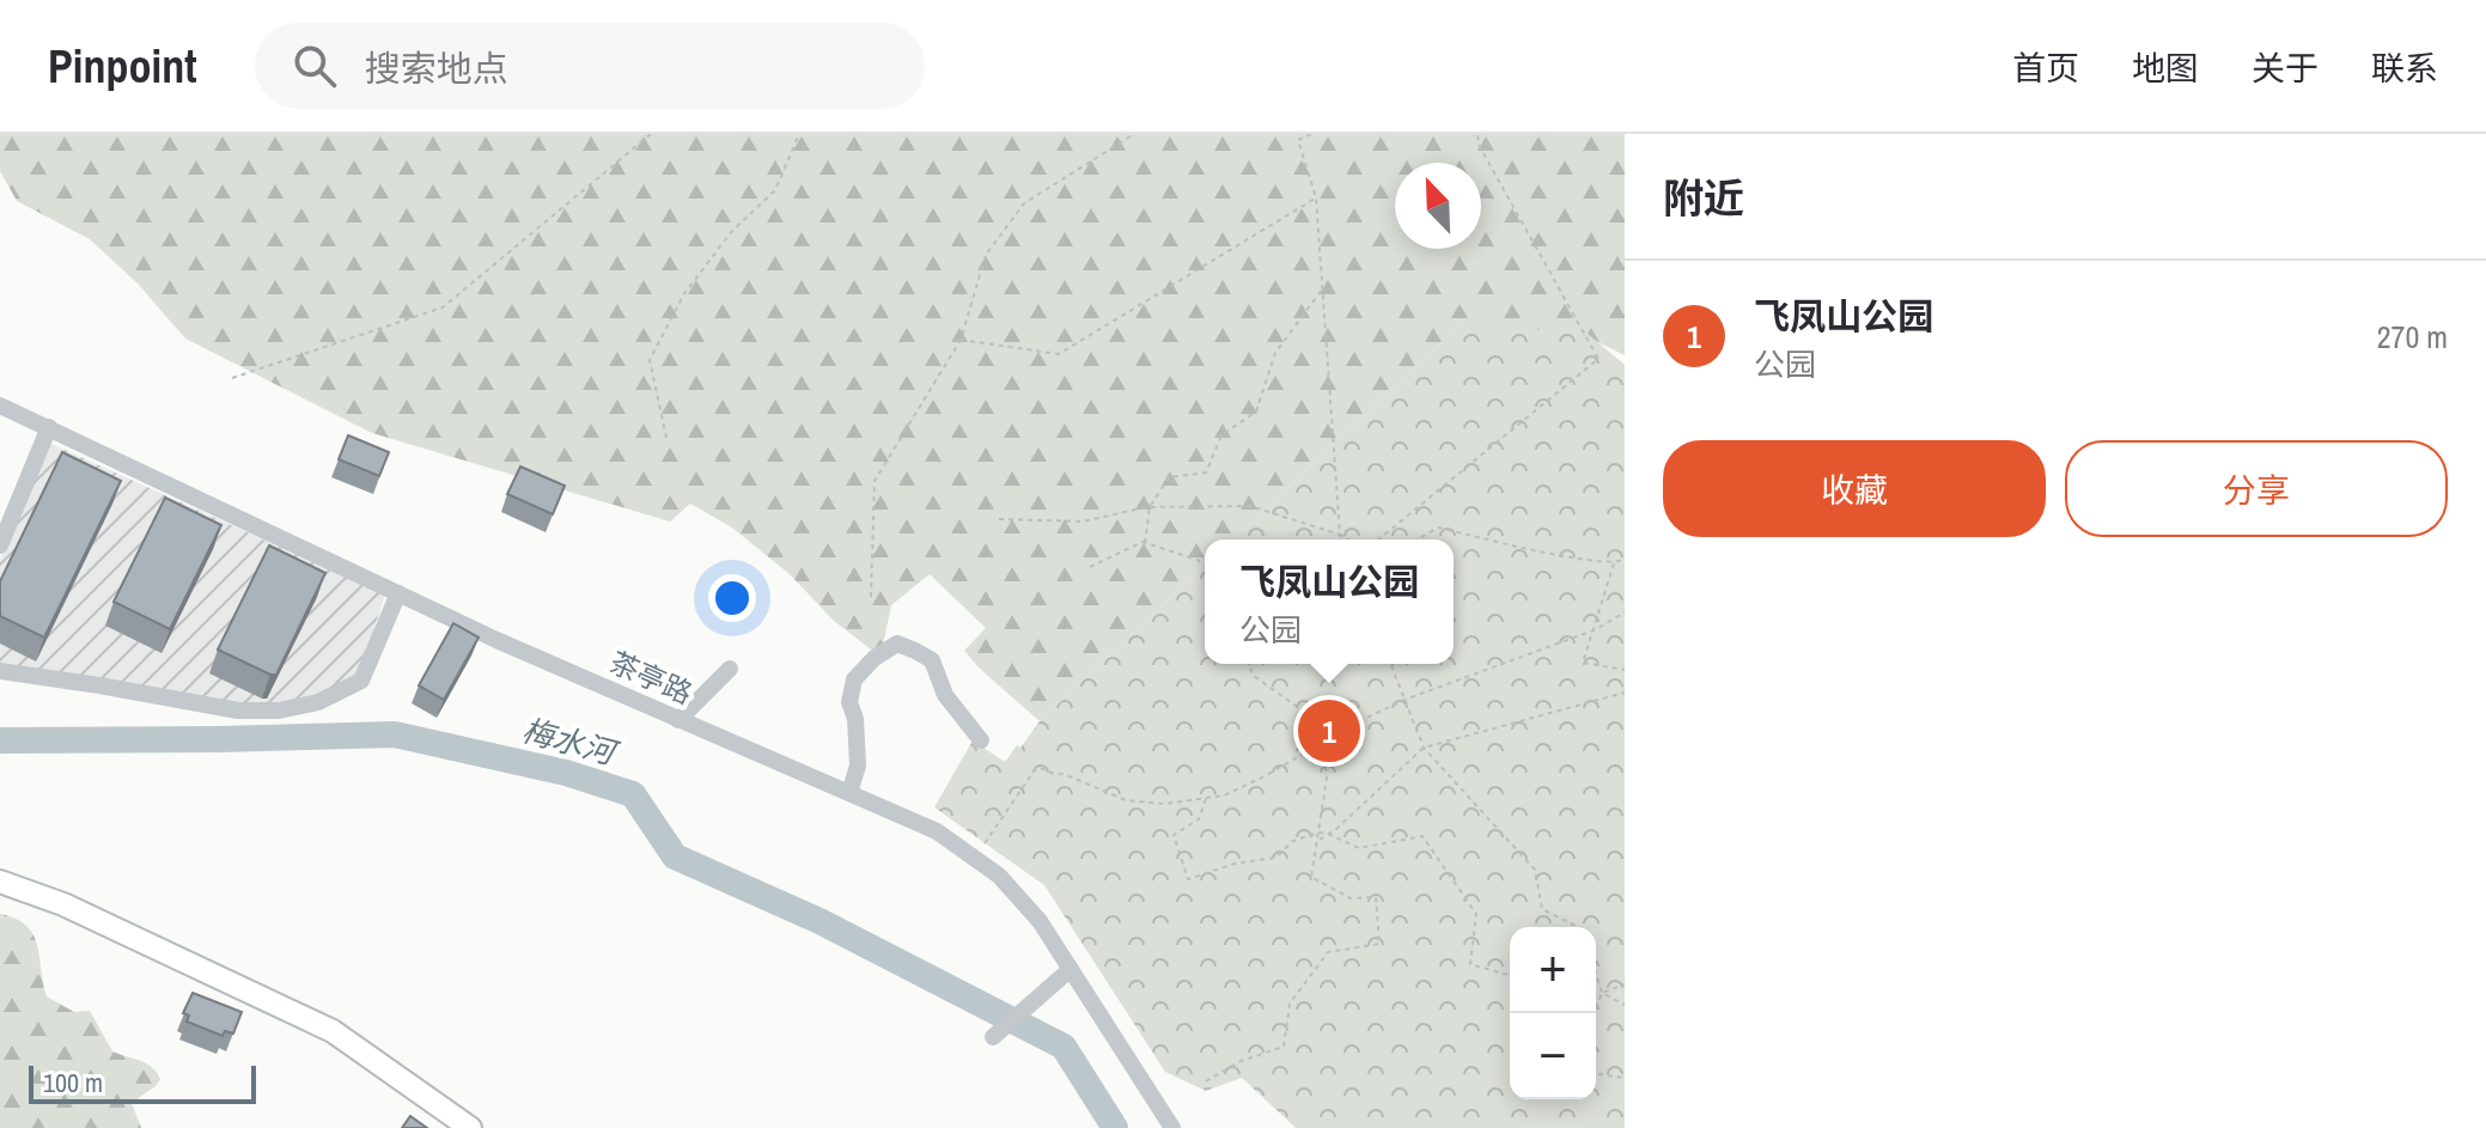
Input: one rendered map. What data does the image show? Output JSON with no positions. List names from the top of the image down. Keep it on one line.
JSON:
{"streets":{"street":["茶亭路"]},"water":["梅水河"],"scale_bar":"100 m","north":"top left","page":{"header":"Pinpoint","search":"搜索地点","nav":["首页","地图","关于","联系"],"heading":"附近","list":[{"mark":"1","name":"飞凤山公园","note":"公园","value":"270 m"}],"buttons":["收藏","分享"],"popup":["飞凤山公园","公园"],"pins":"1","map_buttons":["+","−"],"scale":"100 m"}}
